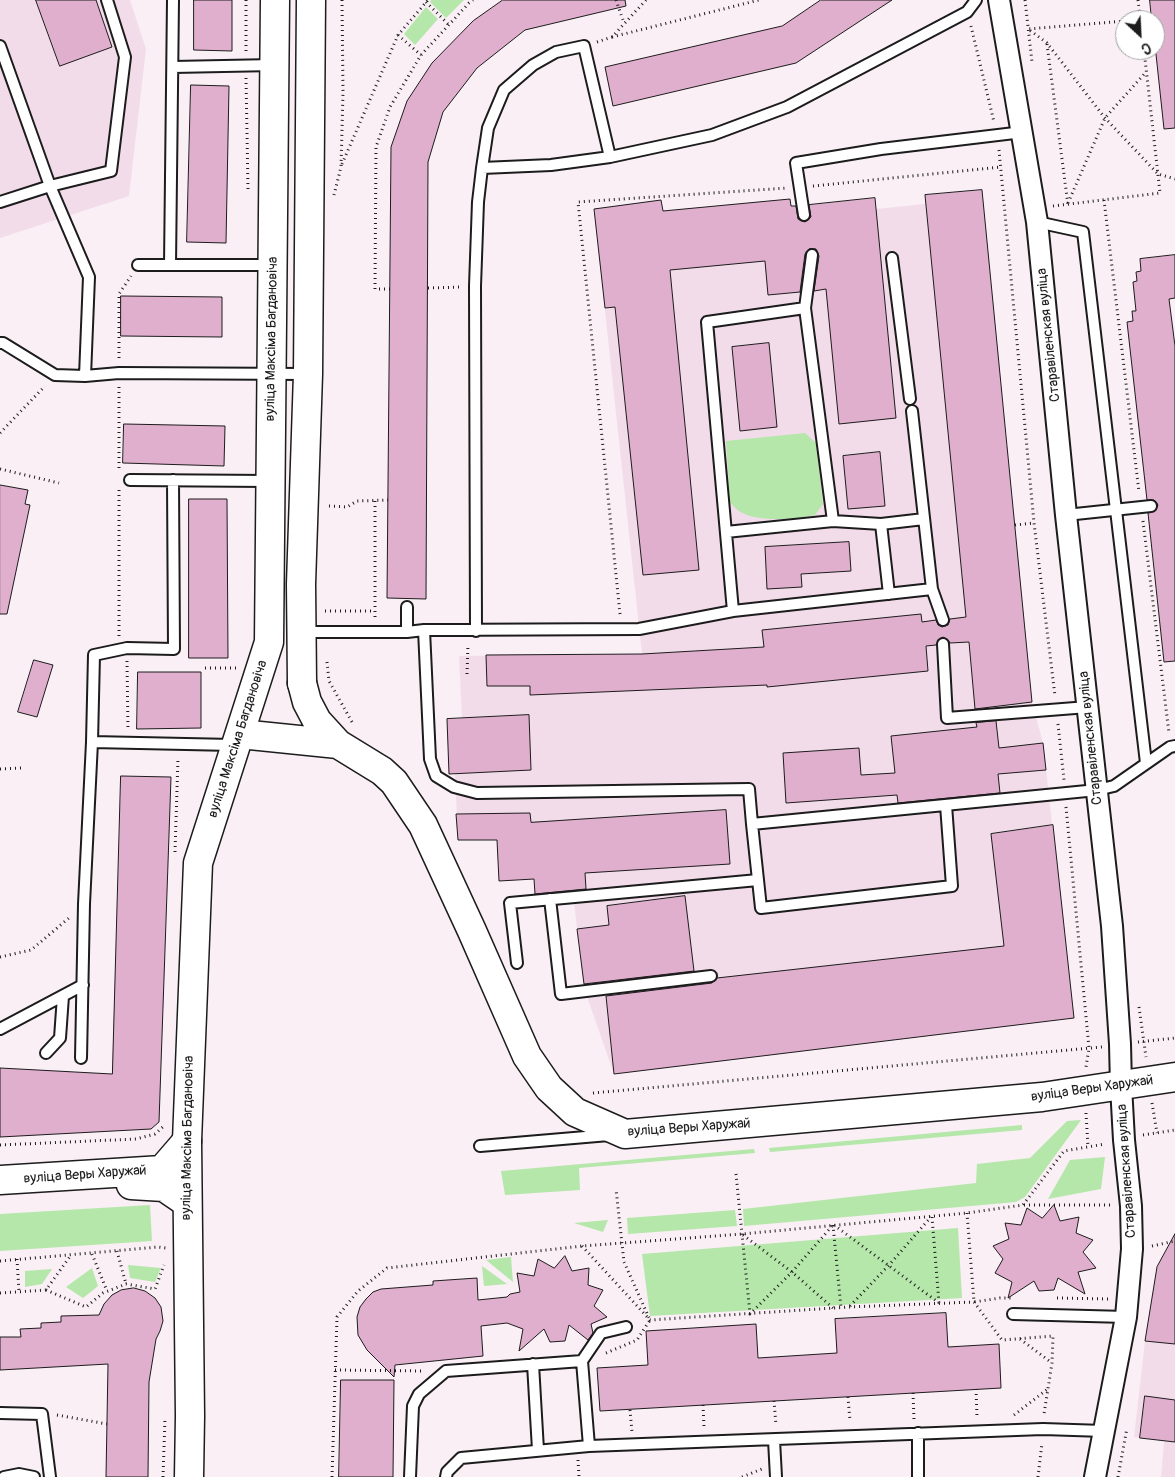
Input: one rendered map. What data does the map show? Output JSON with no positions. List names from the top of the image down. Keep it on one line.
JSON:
{"streets":{"main road":["вуліца Максіма Багдановіча","вуліца Веры Харужай"],"street":["Старавіленская вуліца"]},"crossings":[["Старавіленская вуліца","вуліца Веры Харужай"],["вуліца Максіма Багдановіча","вуліца Веры Харужай"]],"north":"bottom right"}
